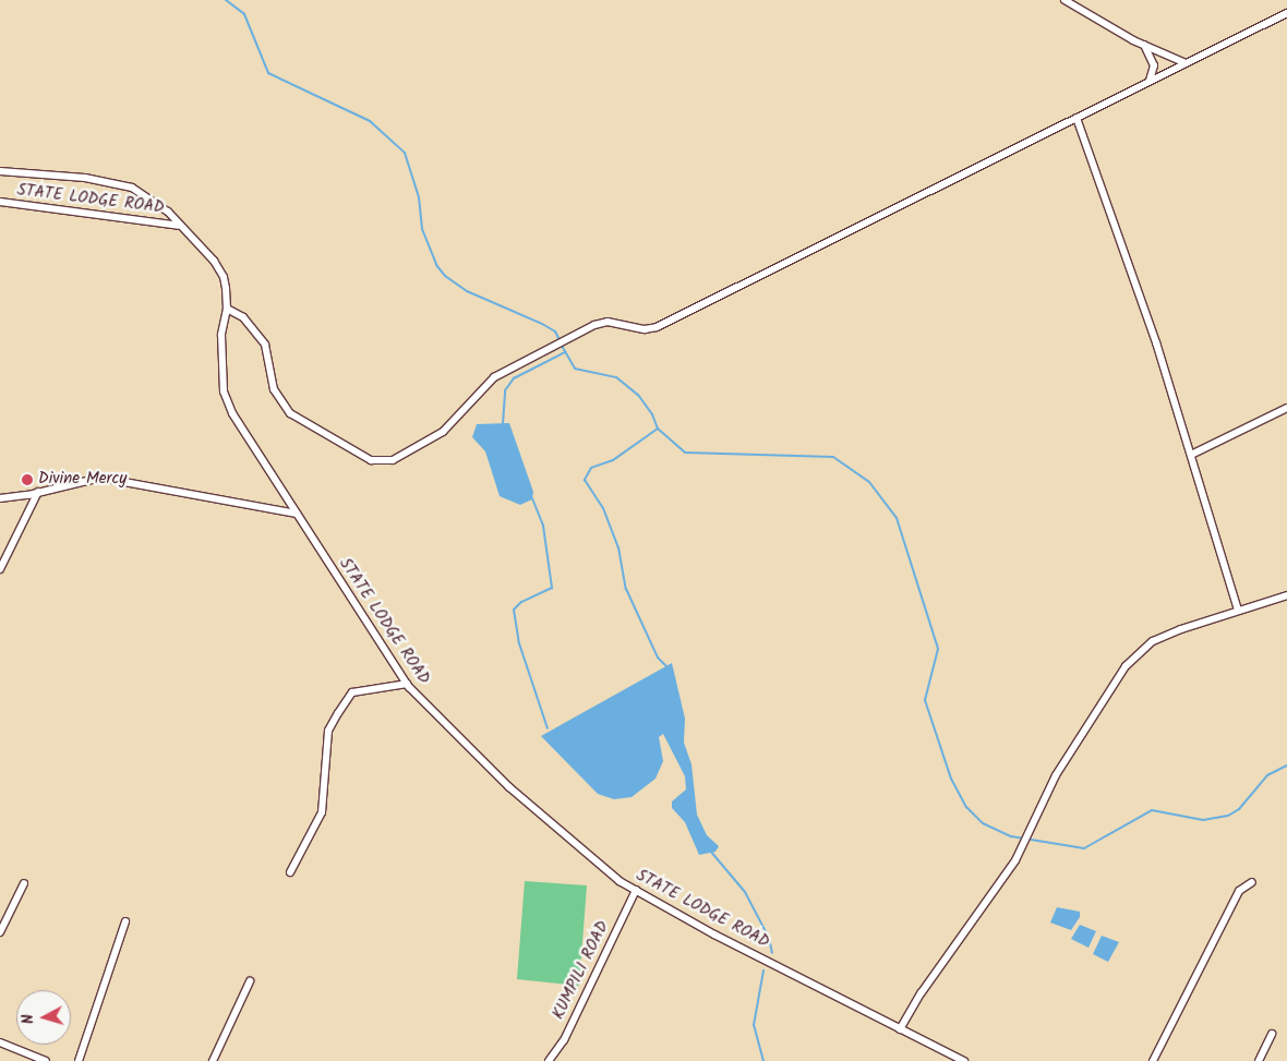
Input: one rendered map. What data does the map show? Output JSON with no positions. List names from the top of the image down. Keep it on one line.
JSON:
{"streets":{"street":["STATE LODGE ROAD","KUMPILI ROAD"]},"crossings":[["STATE LODGE ROAD","KUMPILI ROAD"]],"places":["Divine Mercy"],"north":"left"}
